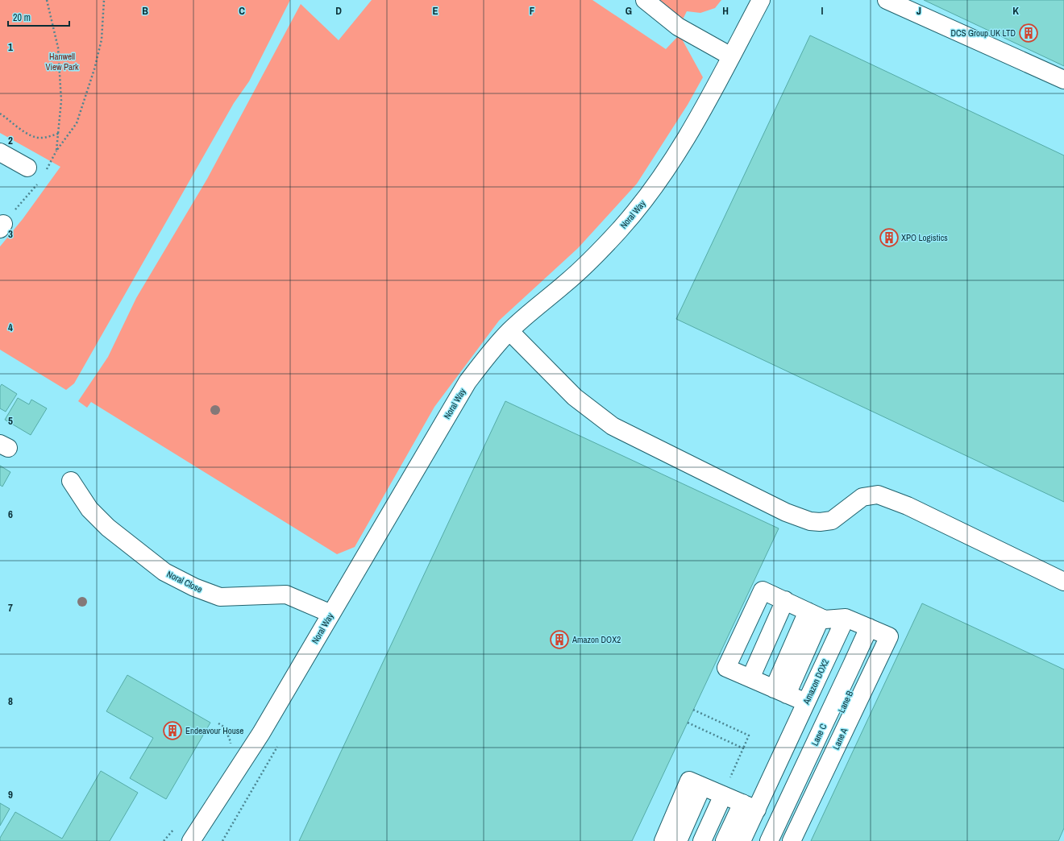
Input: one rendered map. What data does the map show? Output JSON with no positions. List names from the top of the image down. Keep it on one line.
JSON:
{"streets":{"street":["Noral Way","Noral Close","Amazon DOX2","Lane B","Lane C","Lane A"]},"crossings":[["Noral Way","Noral Close"],["Lane B","Lane C"],["Lane B","Lane A"],["Lane C","Lane A"]],"parks":["Hanwell View Park"],"places":{"building":["DCS Group UK LTD","XPO Logistics","Amazon DOX2","Endeavour House"]},"scale_bar":"20 m","grid":{"columns":["B","C","D","E","F","G","H","I","J","K"],"rows":["1","2","3","4","5","6","7","8","9"]}}
